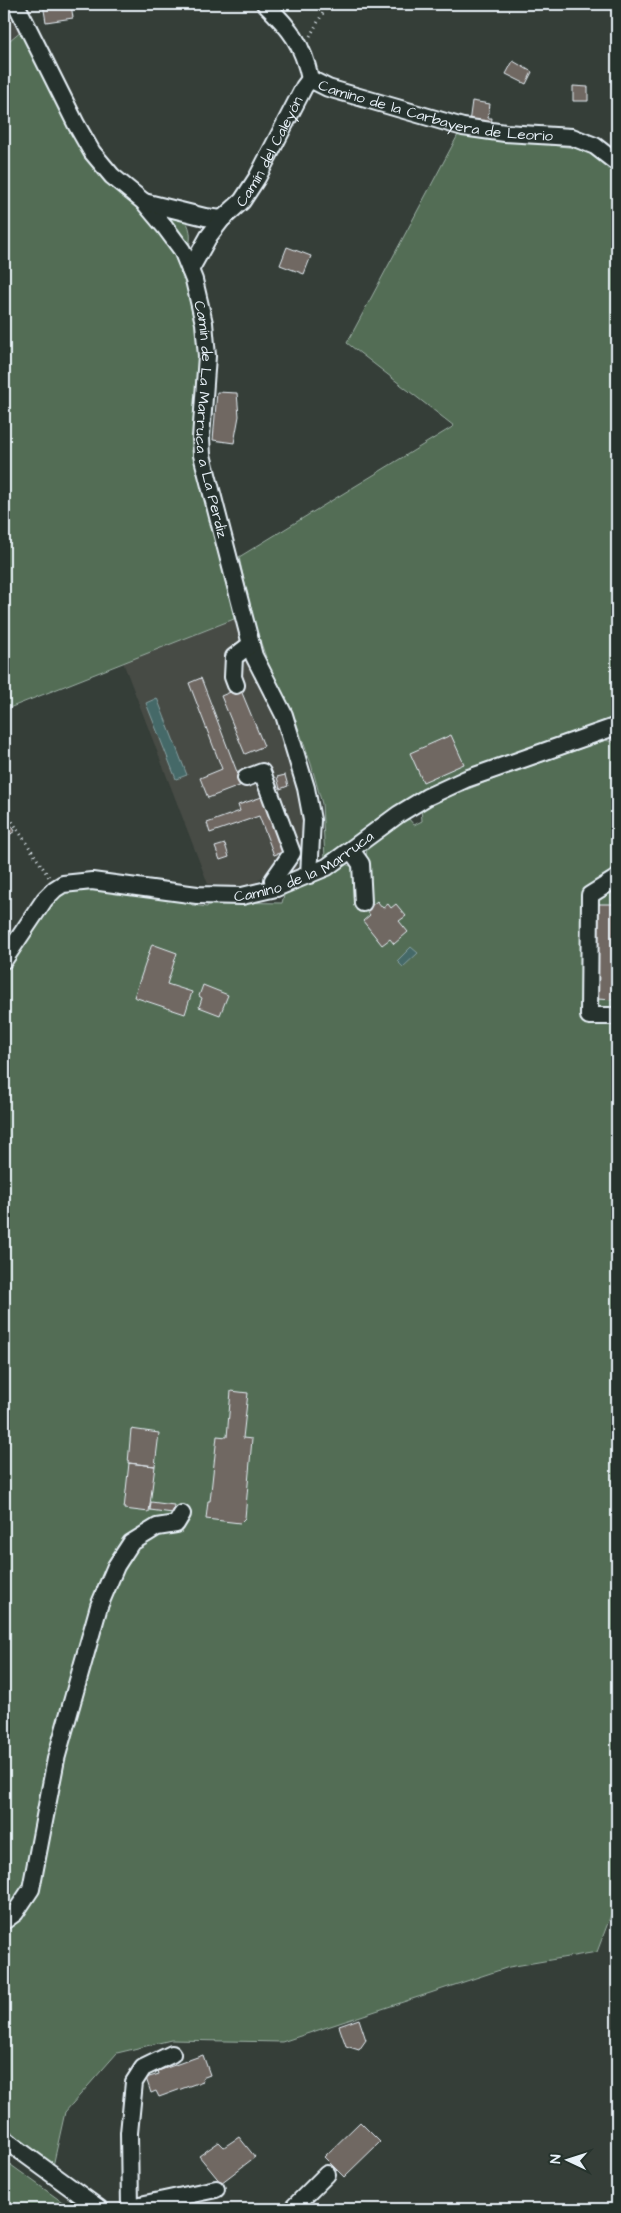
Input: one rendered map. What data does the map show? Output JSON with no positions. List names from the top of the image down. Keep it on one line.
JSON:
{"streets":{"street":["Camino de la Carbayera de Leorio","Camín del Caleyón","Camín de La Marruca a La Perdiz","Camino de la Marruca"]},"crossings":[["Camino de la Carbayera de Leorio","Camín del Caleyón"],["Camín del Caleyón","Camín de La Marruca a La Perdiz"],["Camín de La Marruca a La Perdiz","Camino de la Marruca"]],"north":"left"}
